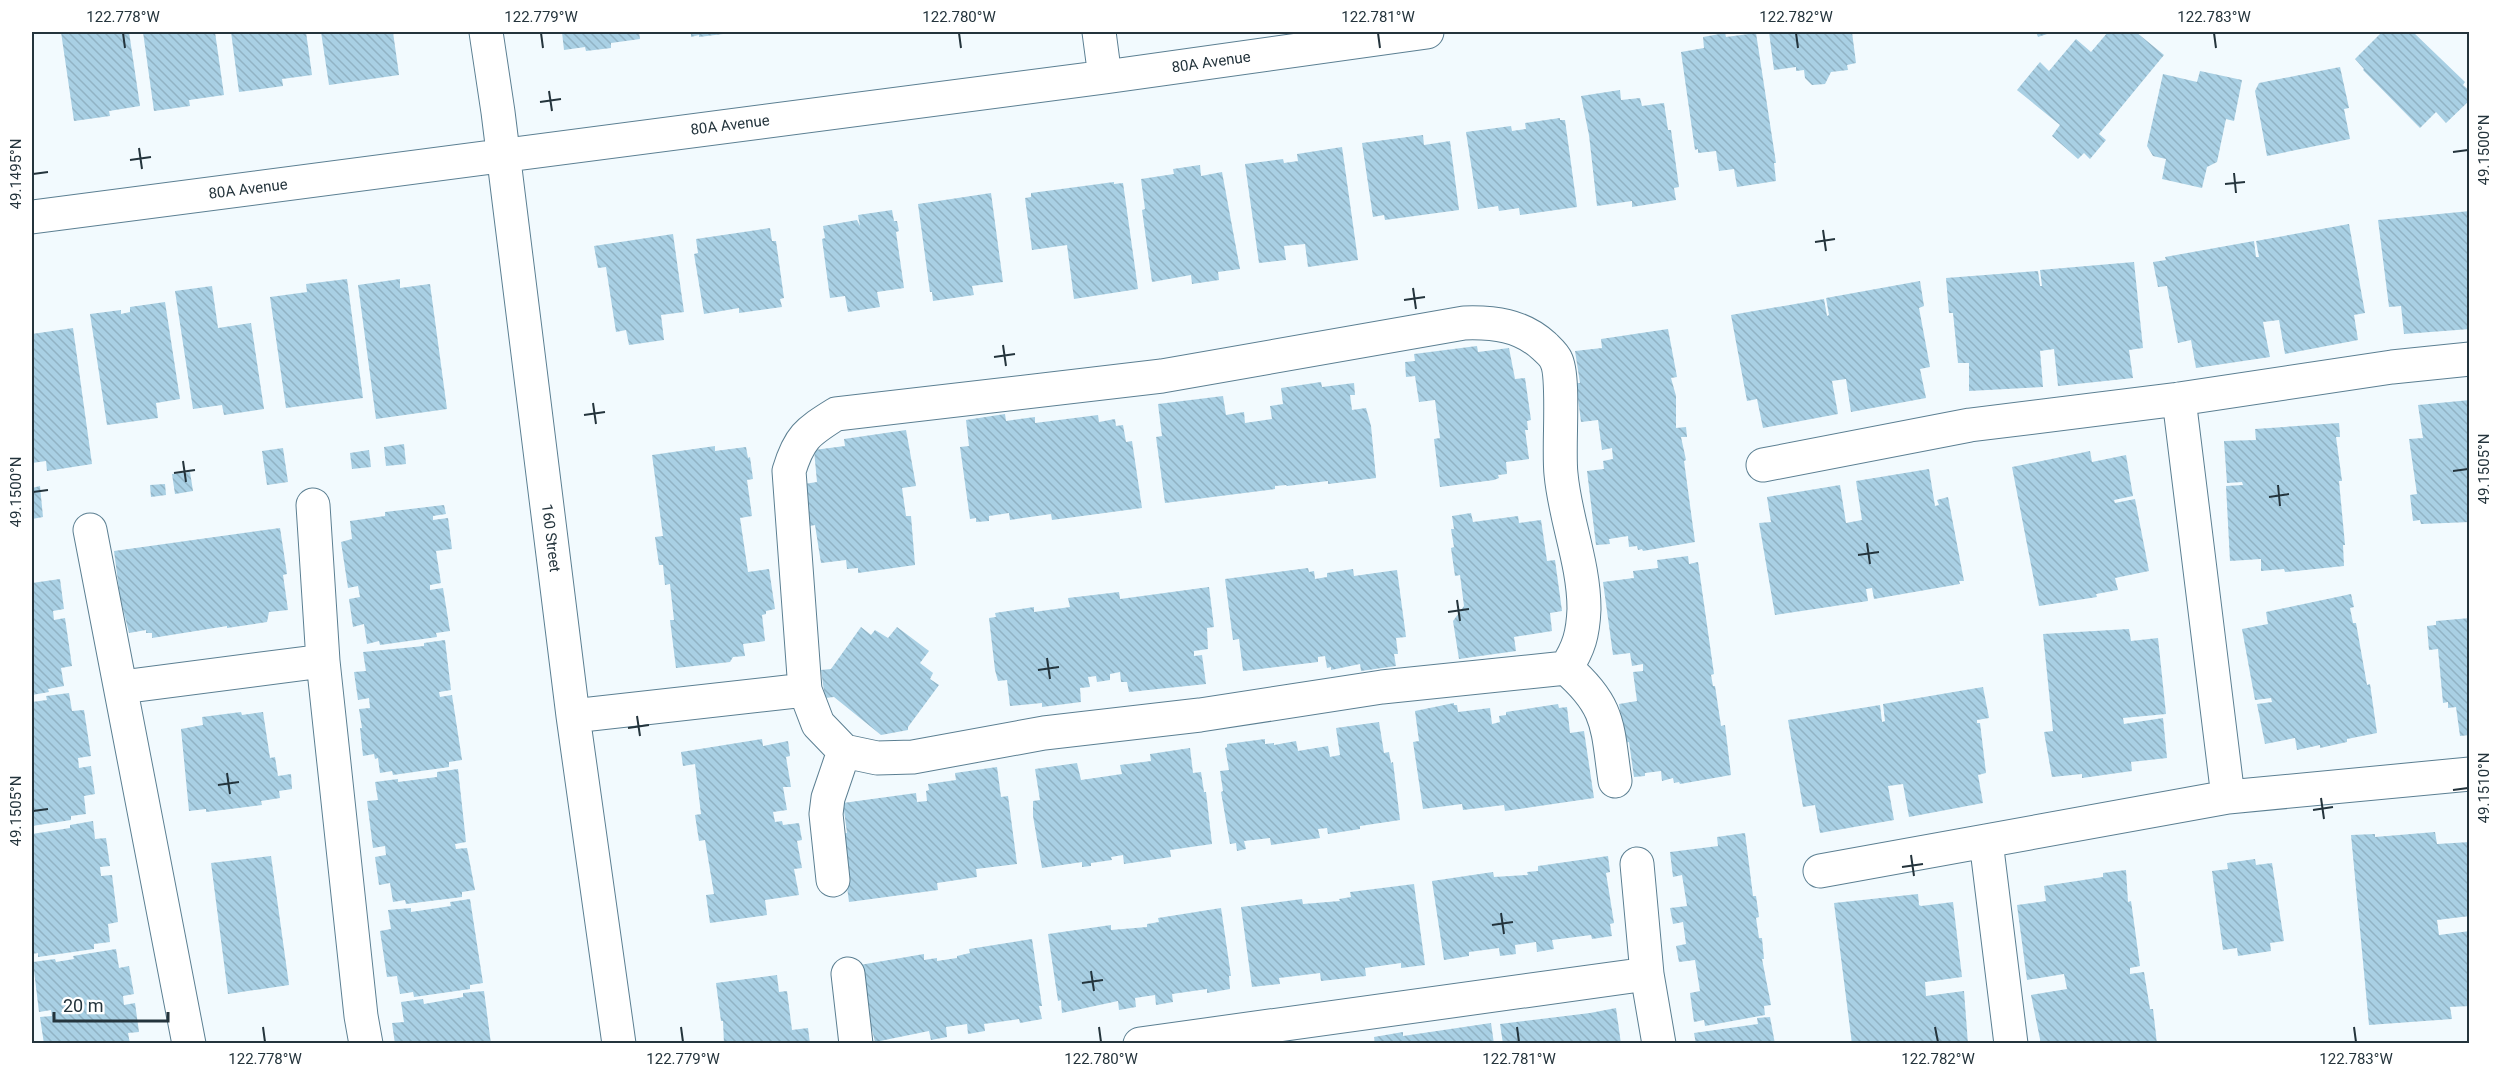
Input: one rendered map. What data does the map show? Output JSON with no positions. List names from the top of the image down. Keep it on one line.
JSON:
{"streets":{"street":["80A Avenue","160 Street"]},"crossings":[["80A Avenue","160 Street"]],"scale_bar":"20 m","coordinates":["122.778°W","122.779°W","122.780°W","122.781°W","122.782°W","122.783°W","49.1500°N","49.1495°N","49.1505°N","49.1510°N"]}
